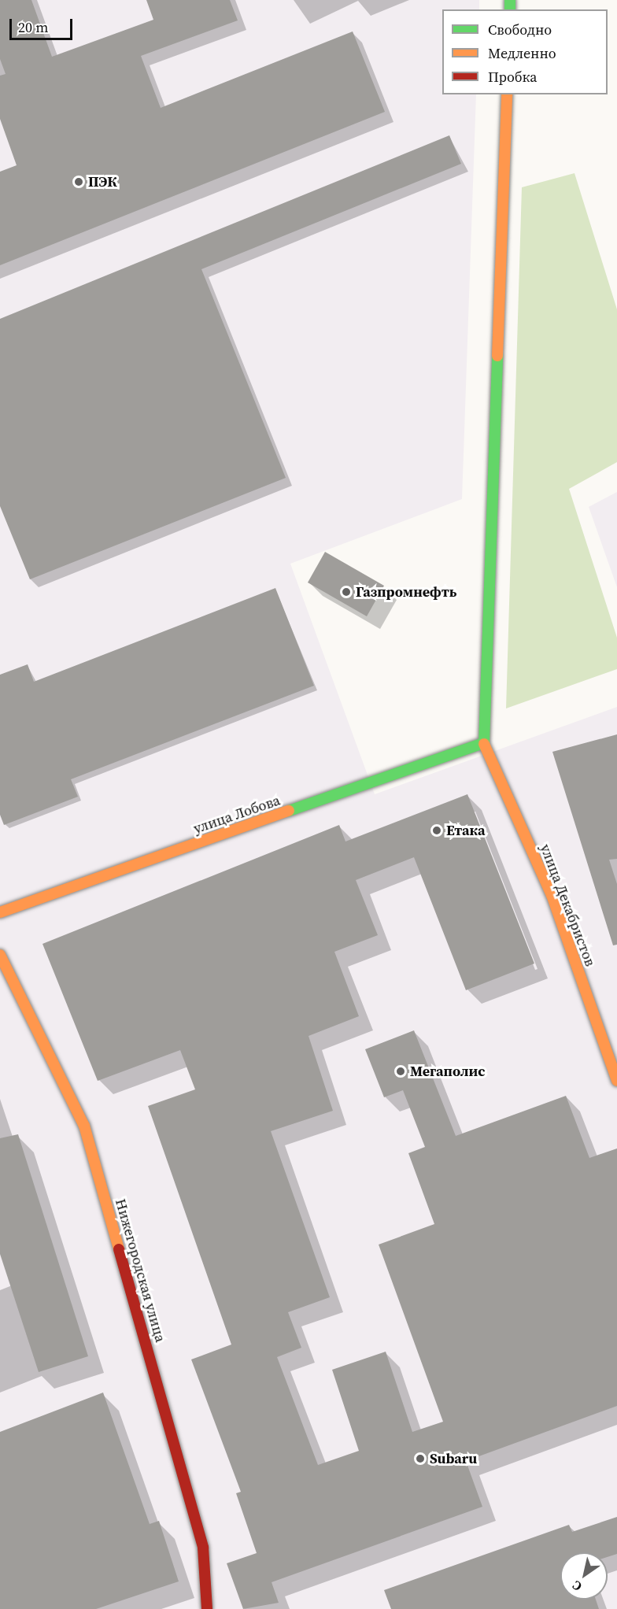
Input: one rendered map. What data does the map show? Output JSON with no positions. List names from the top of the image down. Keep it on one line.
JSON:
{"streets":{"street":["улица Лобова","улица Декабристов","Нижегородская улица"]},"crossings":[["улица Лобова","улица Декабристов"]],"places":["ПЭК","Газпромнефть","Етака","Мегаполис","Subaru"],"legend":["Свободно","Медленно","Пробка"],"scale_bar":"20 m","north":"bottom left"}
